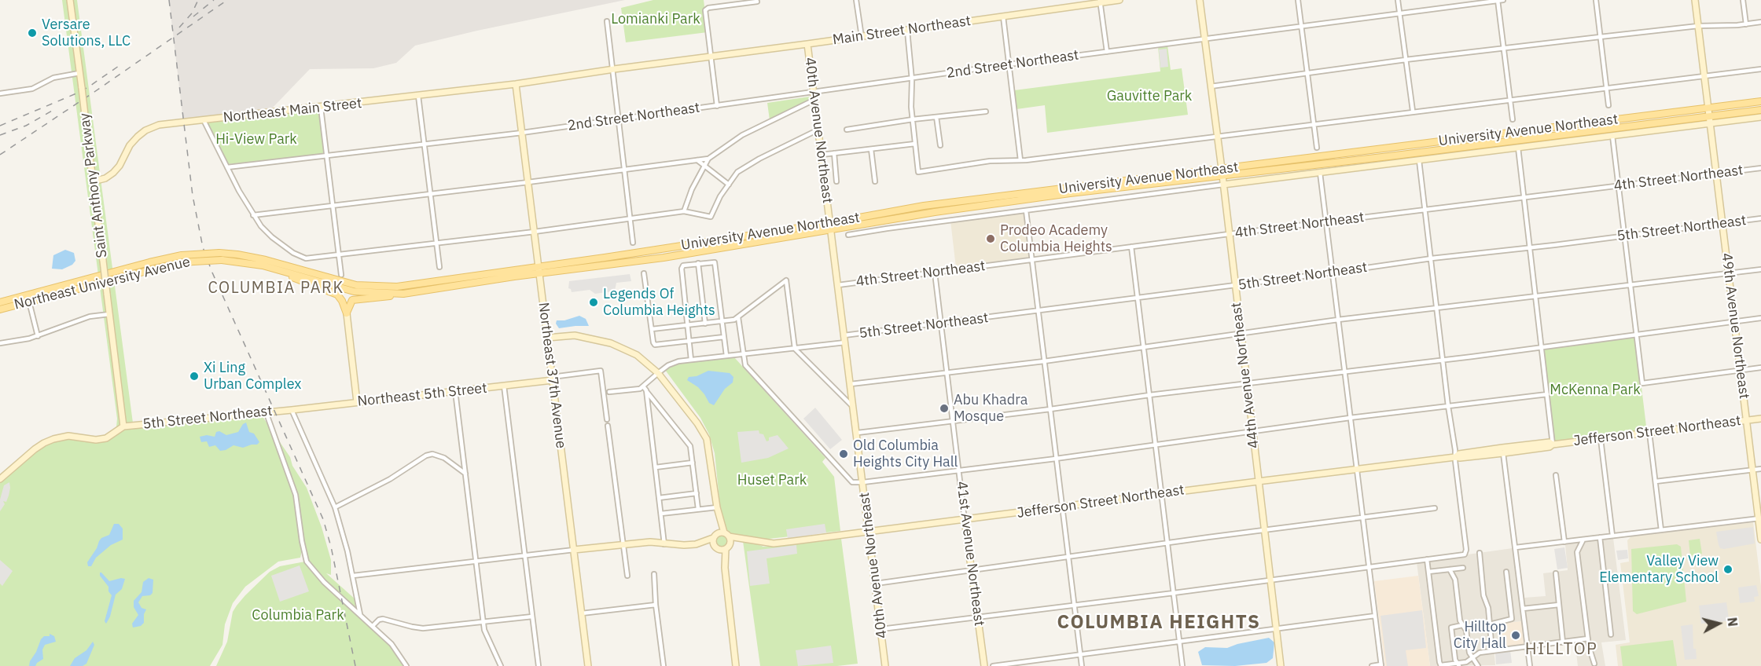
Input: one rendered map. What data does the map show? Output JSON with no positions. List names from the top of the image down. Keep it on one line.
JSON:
{"streets":{"main road":["University Avenue Northeast","Northeast University Avenue"],"street":["Main Street Northeast","2nd Street Northeast","Northeast Main Street","40th Avenue Northeast","4th Street Northeast","Saint Anthony Parkway","5th Street Northeast","49th Avenue Northeast","Northeast 37th Avenue","44th Avenue Northeast","Northeast 5th Street","Jefferson Street Northeast","41st Avenue Northeast"]},"crossings":[["Main Street Northeast","Northeast Main Street"],["Main Street Northeast","40th Avenue Northeast"],["Main Street Northeast","Northeast 37th Avenue"],["2nd Street Northeast","40th Avenue Northeast"],["2nd Street Northeast","Northeast 37th Avenue"],["2nd Street Northeast","44th Avenue Northeast"],["Northeast Main Street","Saint Anthony Parkway"],["Northeast Main Street","Northeast 37th Avenue"],["40th Avenue Northeast","University Avenue Northeast"],["40th Avenue Northeast","4th Street Northeast"],["40th Avenue Northeast","5th Street Northeast"],["40th Avenue Northeast","Jefferson Street Northeast"],["University Avenue Northeast","Northeast University Avenue"],["University Avenue Northeast","49th Avenue Northeast"],["University Avenue Northeast","Northeast 37th Avenue"],["University Avenue Northeast","44th Avenue Northeast"],["4th Street Northeast","49th Avenue Northeast"],["4th Street Northeast","44th Avenue Northeast"],["4th Street Northeast","41st Avenue Northeast"],["Saint Anthony Parkway","5th Street Northeast"],["5th Street Northeast","49th Avenue Northeast"],["5th Street Northeast","44th Avenue Northeast"],["5th Street Northeast","Northeast 5th Street"],["5th Street Northeast","41st Avenue Northeast"],["Northeast University Avenue","Northeast 37th Avenue"],["49th Avenue Northeast","Jefferson Street Northeast"],["Northeast 37th Avenue","Northeast 5th Street"],["44th Avenue Northeast","Jefferson Street Northeast"],["Jefferson Street Northeast","41st Avenue Northeast"]],"districts":["COLUMBIA PARK","COLUMBIA HEIGHTS","HILLTOP"],"parks":["Lomianki Park","Gauvitte Park","Hi-View Park","McKenna Park","Huset Park","Columbia Park"],"places":["Versare Solutions, LLC","Prodeo Academy Columbia Heights","Legends Of Columbia Heights","Xi Ling Urban Complex","Abu Khadra Mosque","Old Columbia Heights City Hall","Valley View Elementary School","Hilltop City Hall"],"north":"right"}
